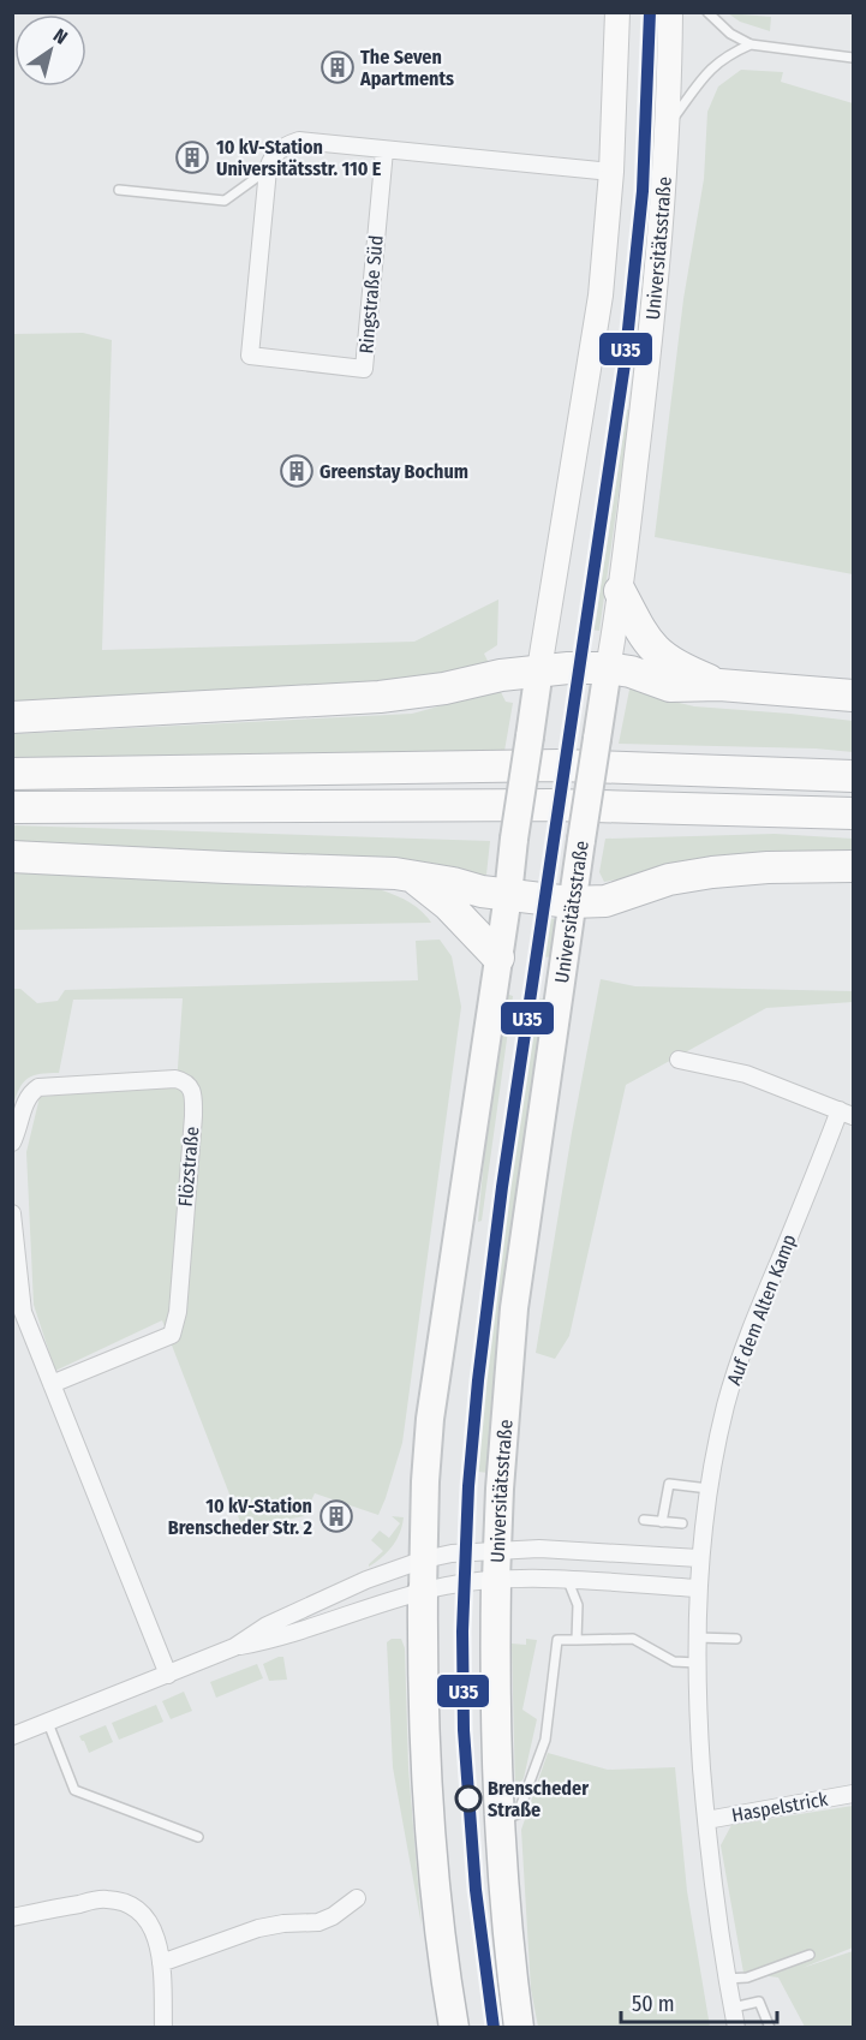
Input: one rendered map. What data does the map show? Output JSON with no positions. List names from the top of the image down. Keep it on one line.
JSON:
{"streets":{"highway":["Universitätsstraße"],"street":["Ringstraße Süd","Flözstraße","Auf dem Alten Kamp","Haspelstrick"]},"crossings":[["Auf dem Alten Kamp","Haspelstrick"]],"places":{"building":["The Seven Apartments","10 kV-Station Universitätsstr. 110 E","Greenstay Bochum","10 kV-Station Brenscheder Str. 2"],"other":["Brenscheder Straße"]},"lines":["transit line U35"],"scale_bar":"50 m","north":"top right"}
